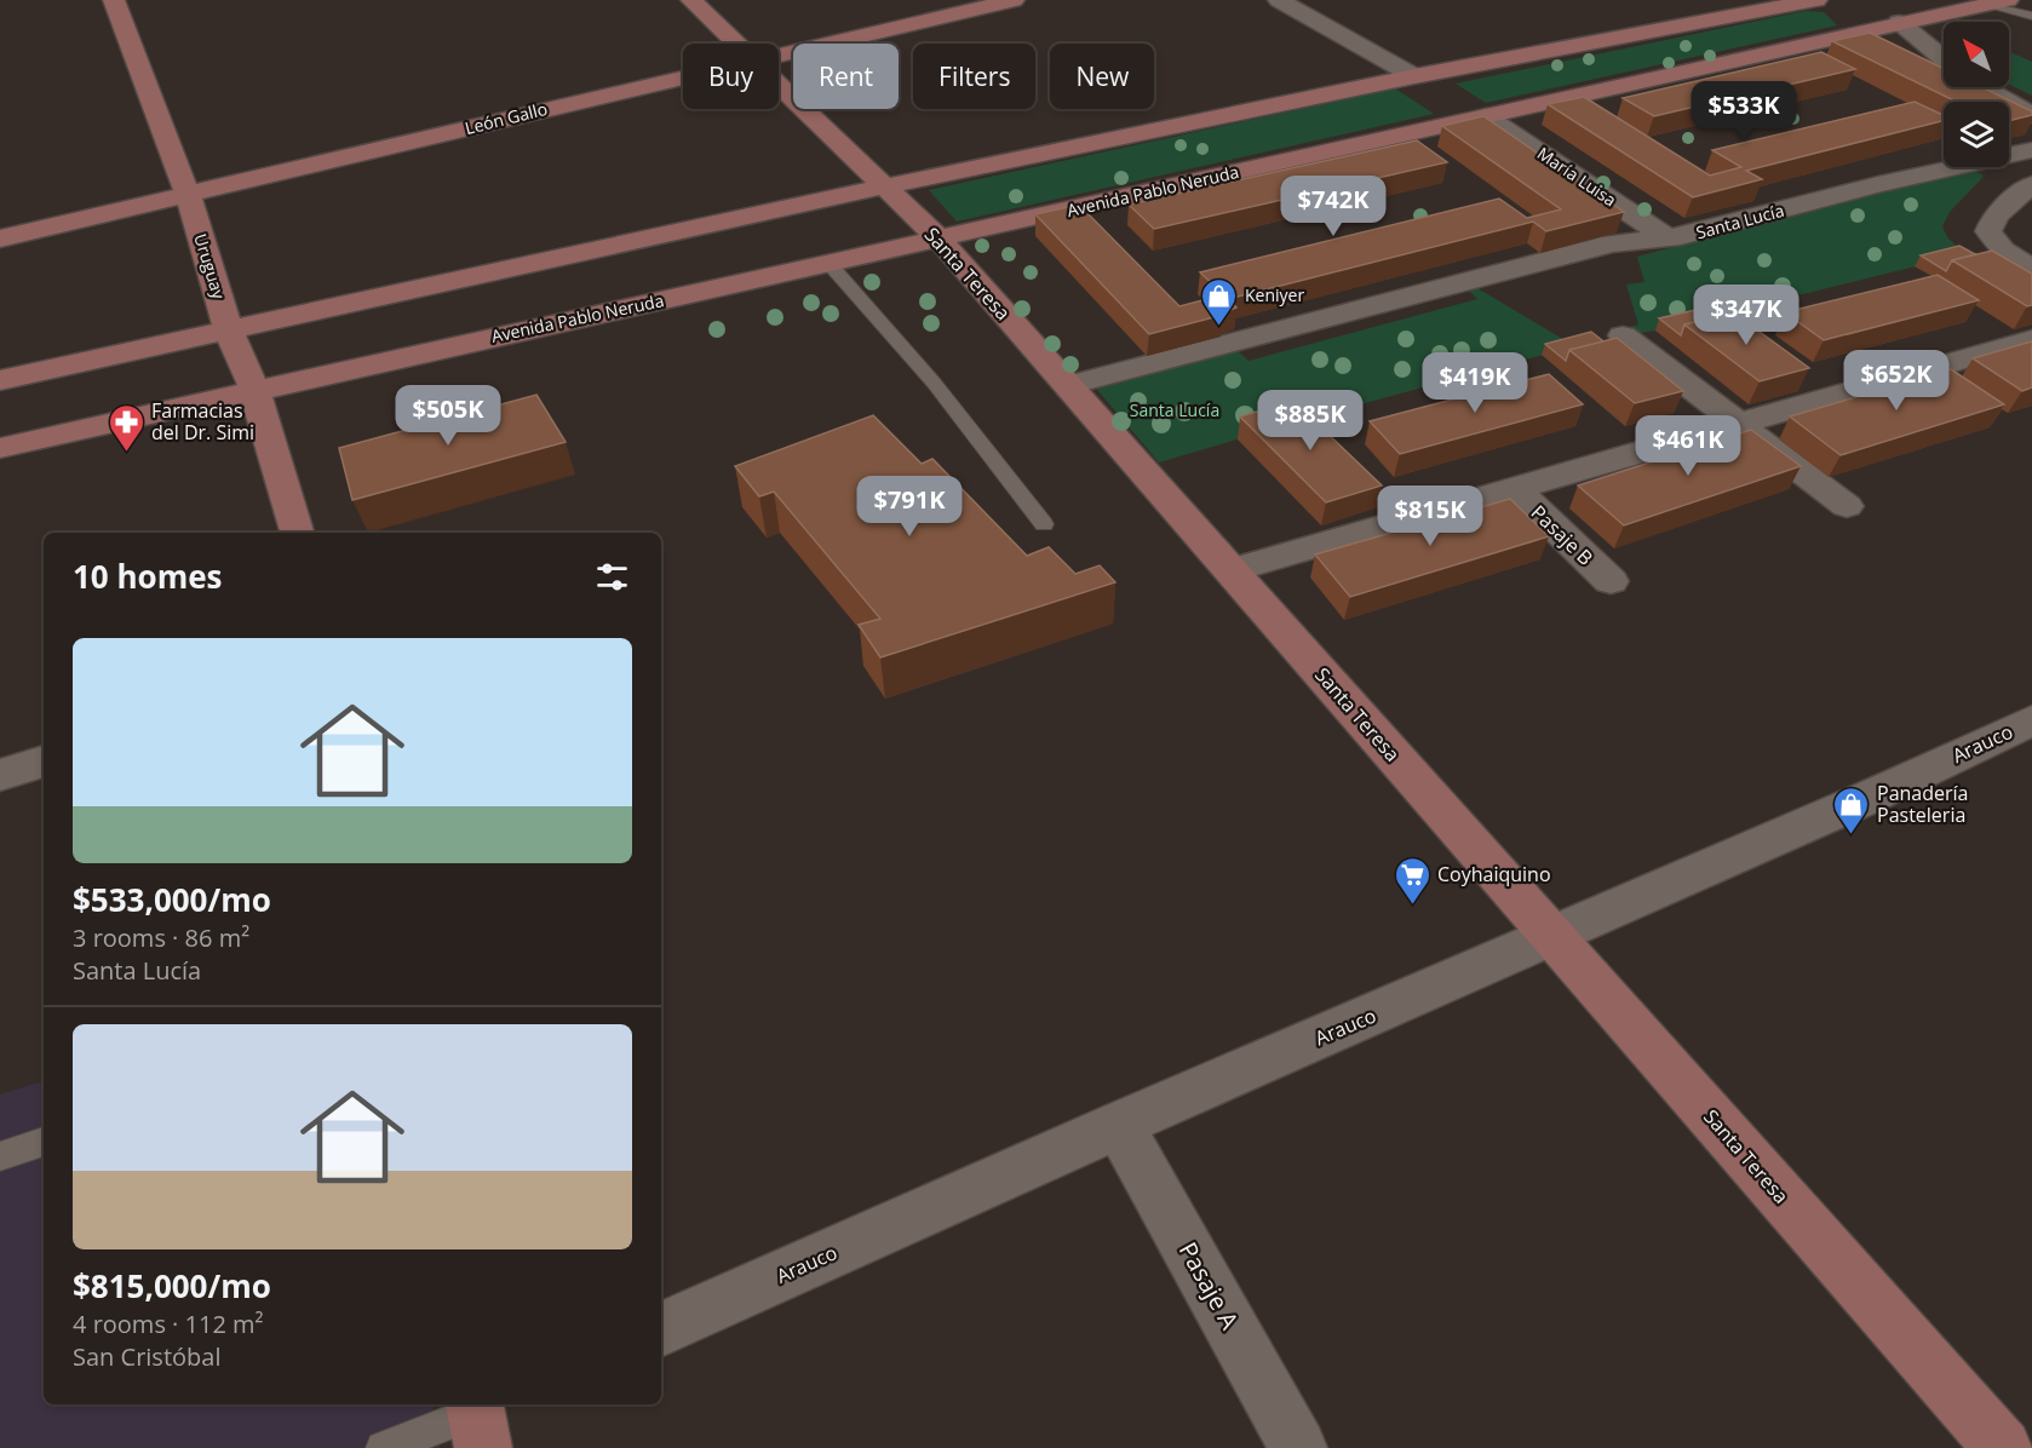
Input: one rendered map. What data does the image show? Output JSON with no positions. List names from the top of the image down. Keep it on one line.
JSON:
{"streets":{"street":["León Gallo","María Luisa","Avenida Pablo Neruda","Santa Lucía","Uruguay","Santa Teresa","Pasaje B","Arauco","Pasaje A"]},"crossings":[["León Gallo","Uruguay"],["María Luisa","Avenida Pablo Neruda"],["María Luisa","Santa Lucía"],["Avenida Pablo Neruda","Uruguay"],["Avenida Pablo Neruda","Santa Teresa"],["Santa Lucía","Santa Teresa"],["Santa Teresa","Arauco"],["Arauco","Pasaje A"]],"parks":["Santa Lucía"],"places":{"shop":["Keniyer","Panadería Pasteleria"],"pharmacy":["Farmacias del Dr. Simi"],"supermarket":["Coyhaiquino"]},"north":"top left","page":{"chip":["Buy","Rent","Filters","New"],"price":["$533K","$742K","$347K","$652K","$419K","$505K","$885K","$461K","$791K","$815K"],"heading":"10 homes","list":[{"name":"$533,000/mo","note":"3 rooms · 86 m² · Santa Lucía"},{"name":"$815,000/mo","note":"4 rooms · 112 m² · San Cristóbal"}]}}
